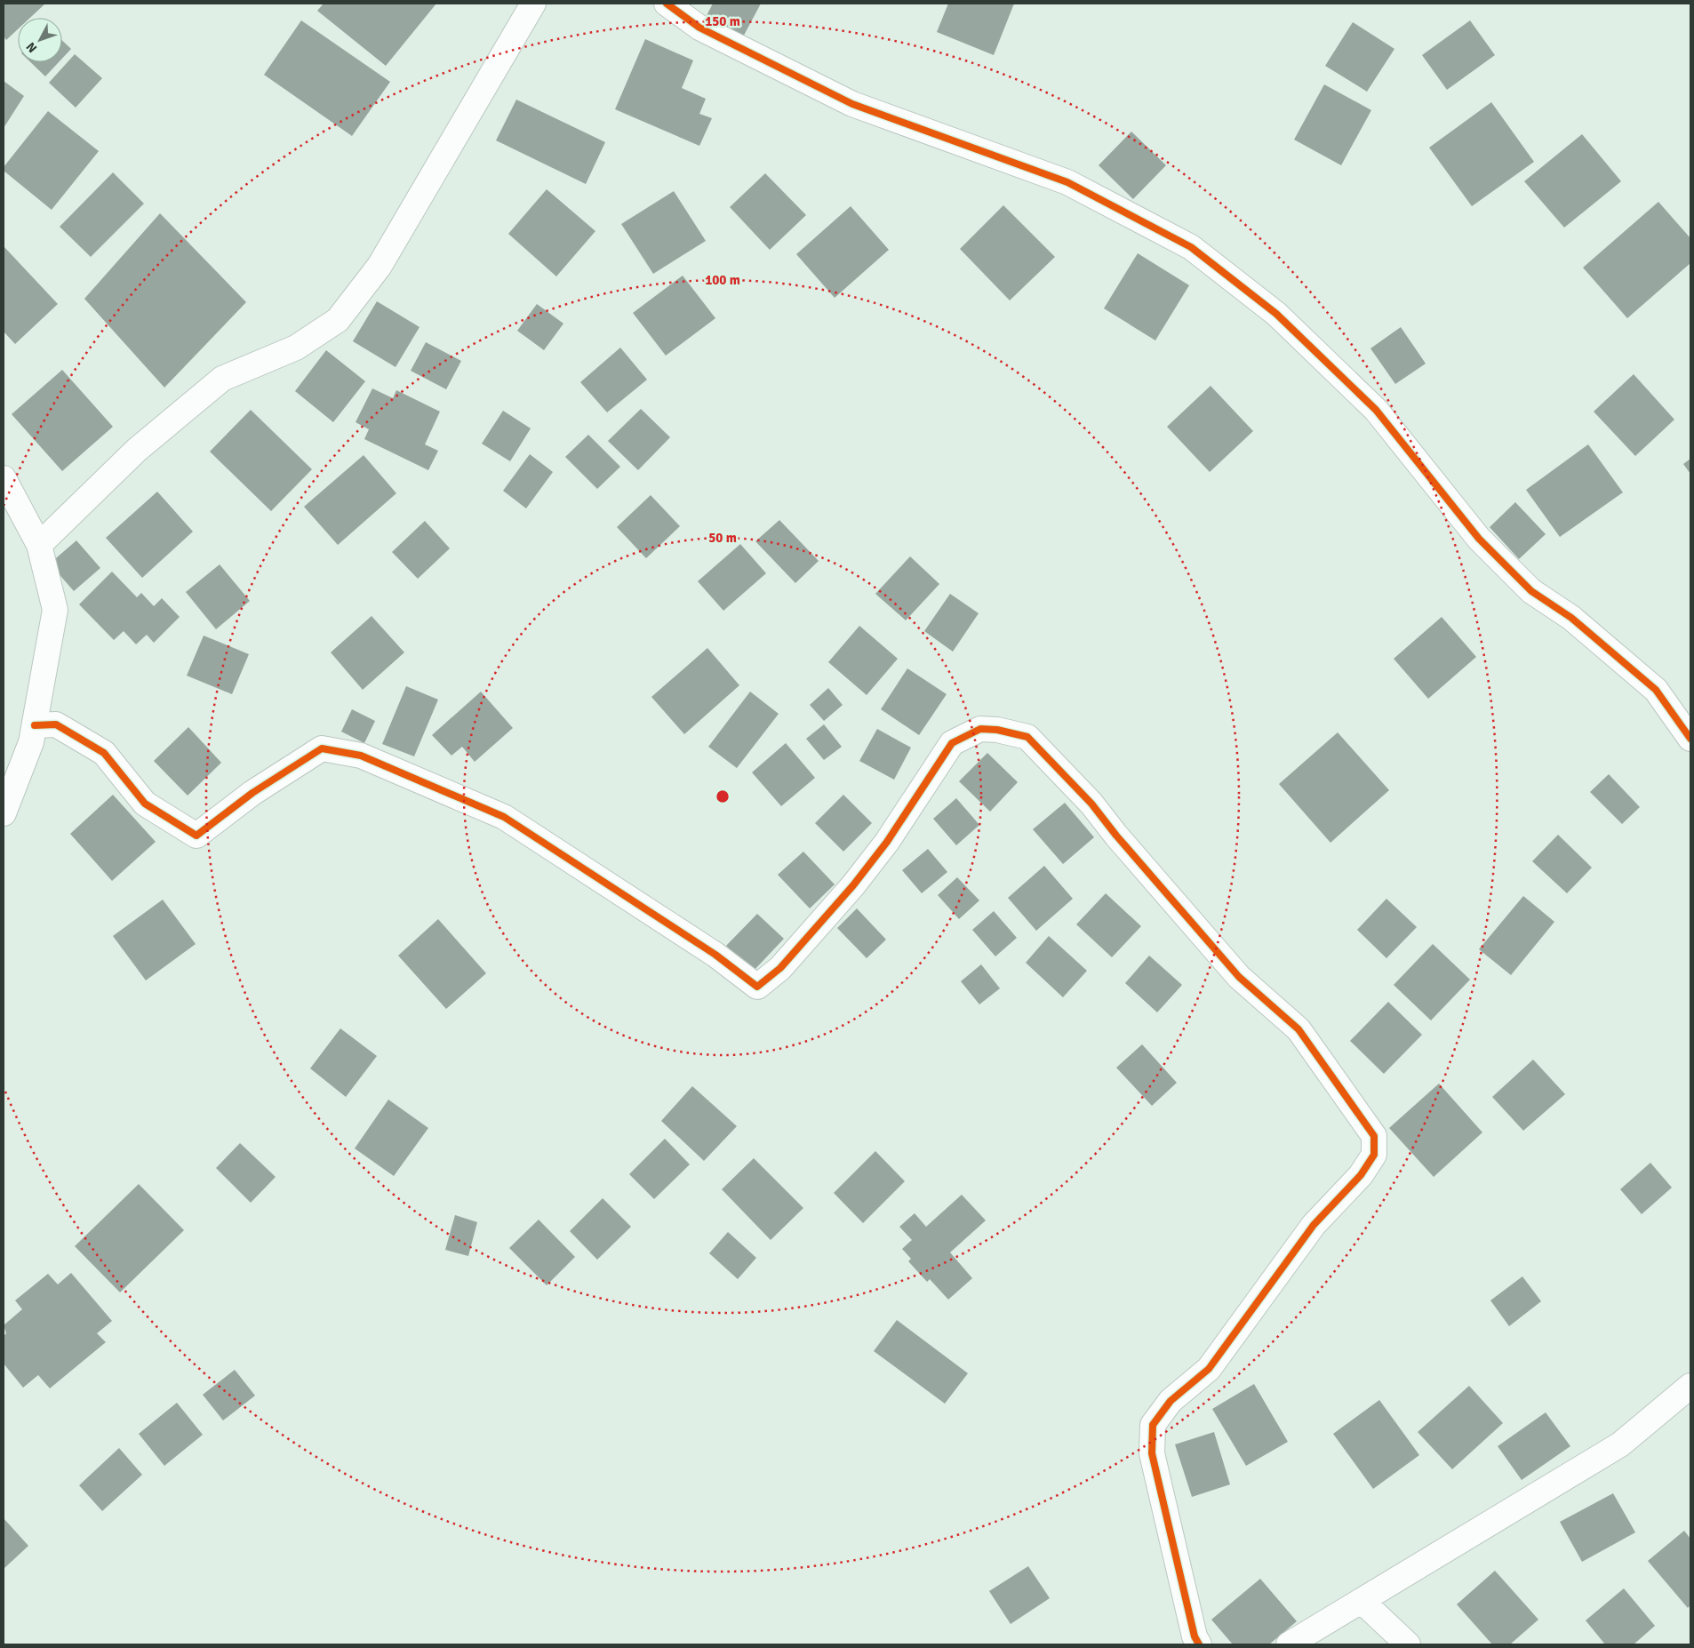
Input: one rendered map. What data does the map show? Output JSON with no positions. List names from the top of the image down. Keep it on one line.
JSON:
{"north":"bottom left","rings":["150 m","100 m","50 m"]}
